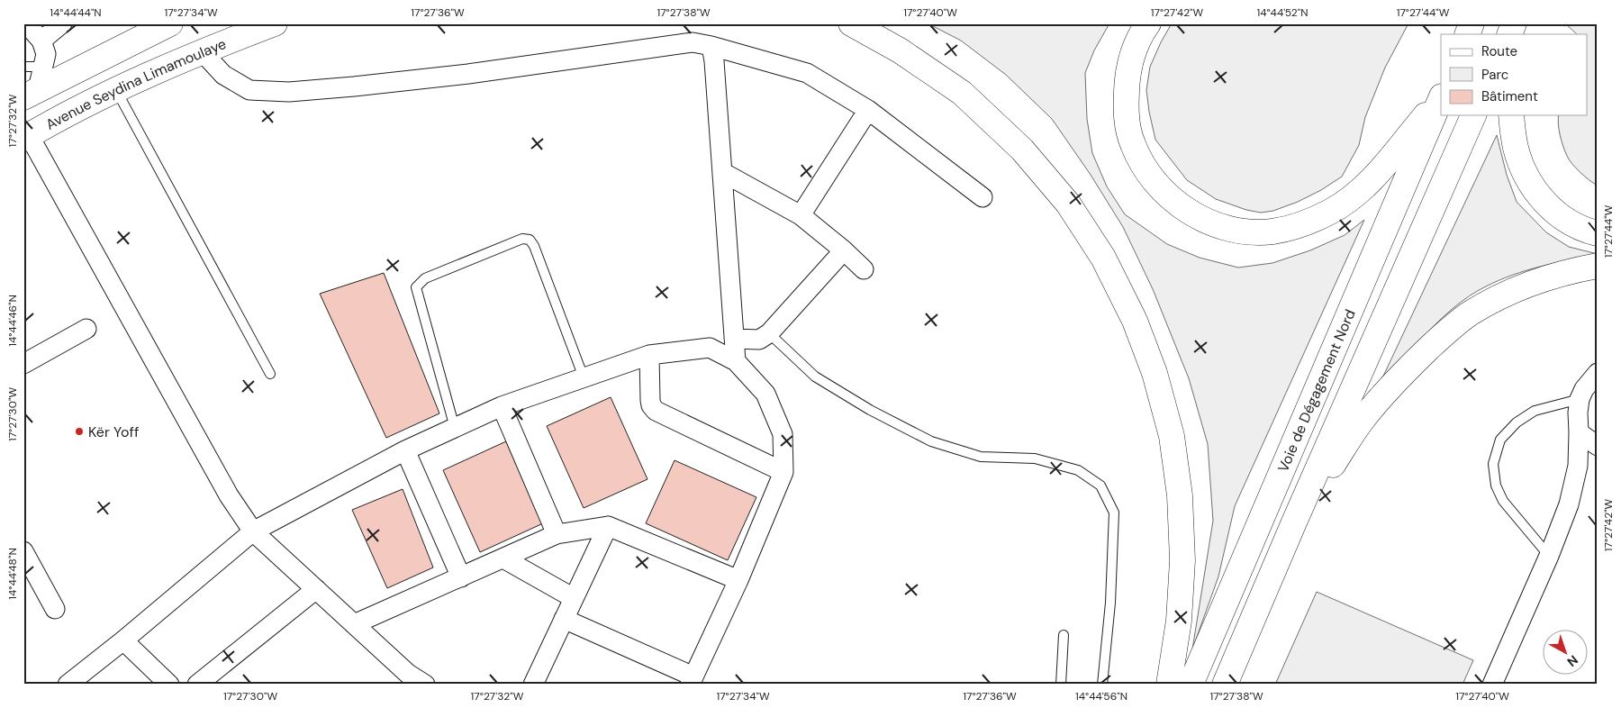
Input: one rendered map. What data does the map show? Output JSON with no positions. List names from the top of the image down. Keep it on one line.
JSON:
{"streets":{"highway":["Avenue Seydina Limamoulaye","Voie de Dégagement Nord"]},"places":["Kër Yoff"],"legend":["Route","Parc","Bâtiment"],"north":"bottom right","coordinates":["14°44'44\"N","17°27'34\"W","17°27'36\"W","17°27'38\"W","17°27'40\"W","17°27'42\"W","14°44'52\"N","17°27'44\"W","17°27'32\"W","14°44'46\"N","17°27'30\"W","14°44'48\"N","14°44'56\"N"]}
